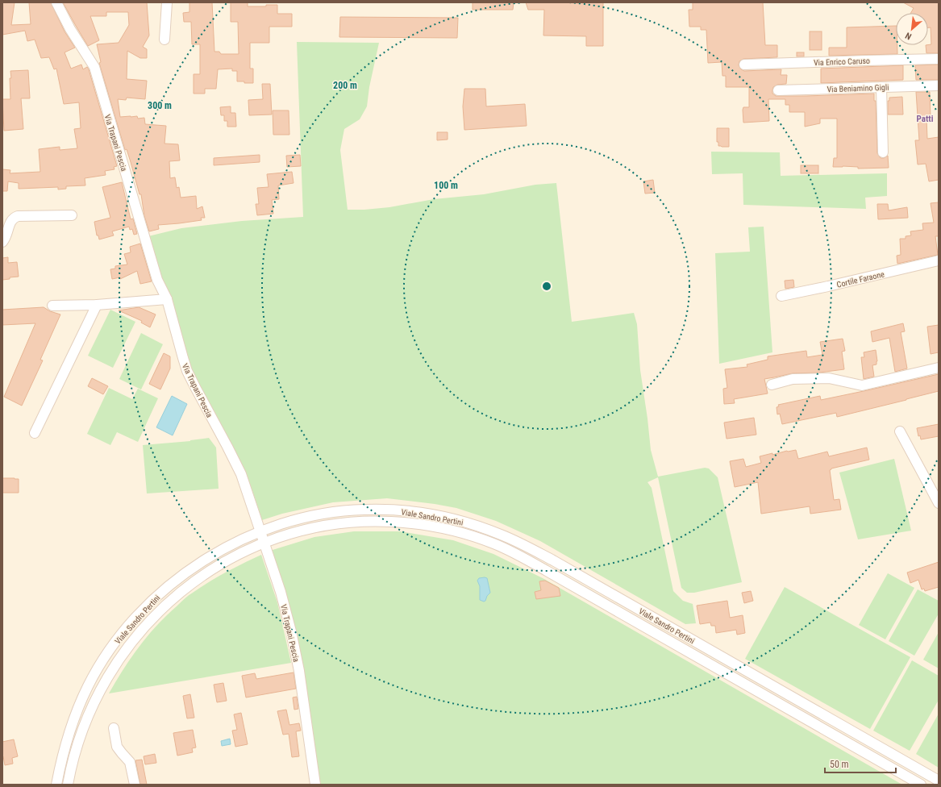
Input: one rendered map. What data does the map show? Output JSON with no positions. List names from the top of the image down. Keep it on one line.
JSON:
{"streets":{"street":["Via Enrico Caruso","Via Beniamino Gigli","Via Trapani Pescia","Cortile Faraone","Viale Sandro Pertini"]},"crossings":[["Via Trapani Pescia","Viale Sandro Pertini"]],"districts":["Patti"],"scale_bar":"50 m","north":"bottom left","rings":["200 m","300 m","100 m"]}
